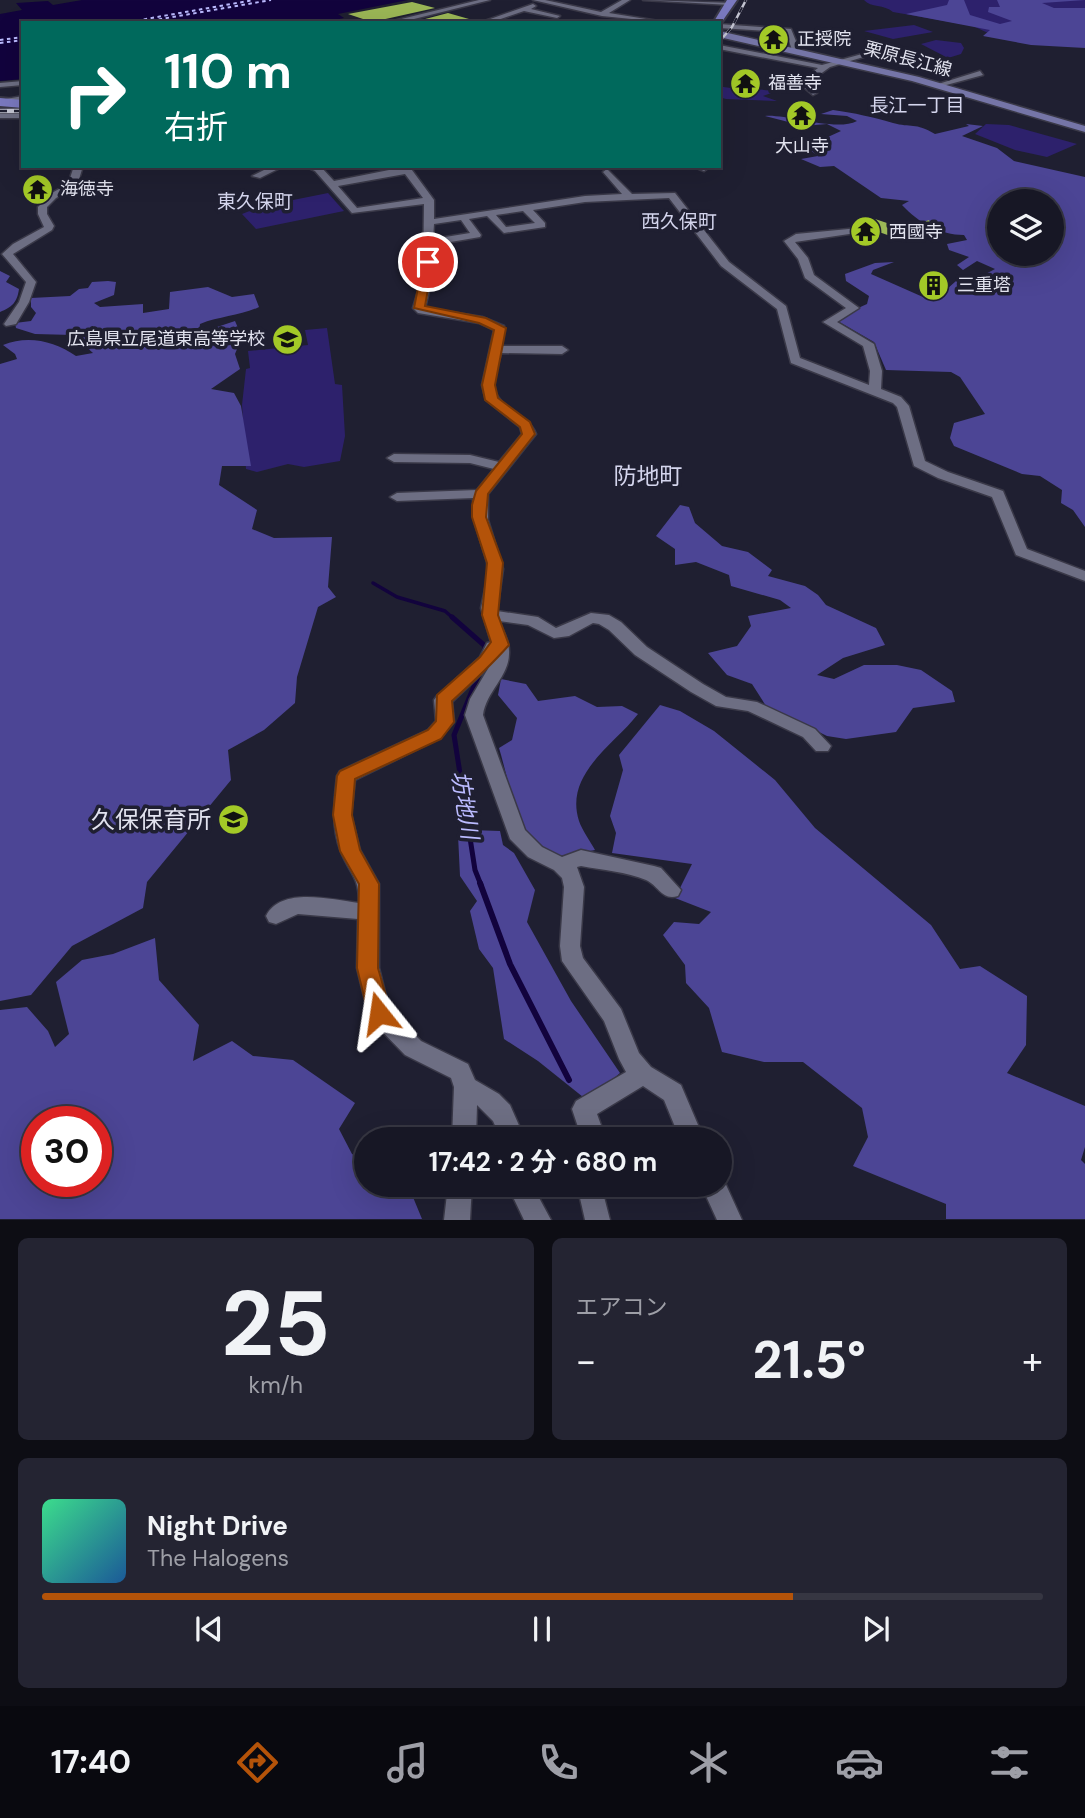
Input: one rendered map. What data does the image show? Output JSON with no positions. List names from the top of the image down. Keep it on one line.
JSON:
{"streets":{"main road":["栗原長江線"]},"districts":["長江一丁目","東久保町","西久保町","防地町"],"water":["坊地川"],"places":{"temple":["正授院","福善寺","大山寺","海徳寺","西國寺"],"building":["三重塔"],"school or university":["広島県立尾道東高等学校","久保保育所"]},"page":{"turn":["110 m","右折"],"limit":"30","trip":"17:42 · 2 分 · 680 m","tile":[["25","km/h"],"エアコン"],"heat":["−","21.5°","+"],"song":["Night Drive","The Halogens"],"tabs":"17:40"}}
